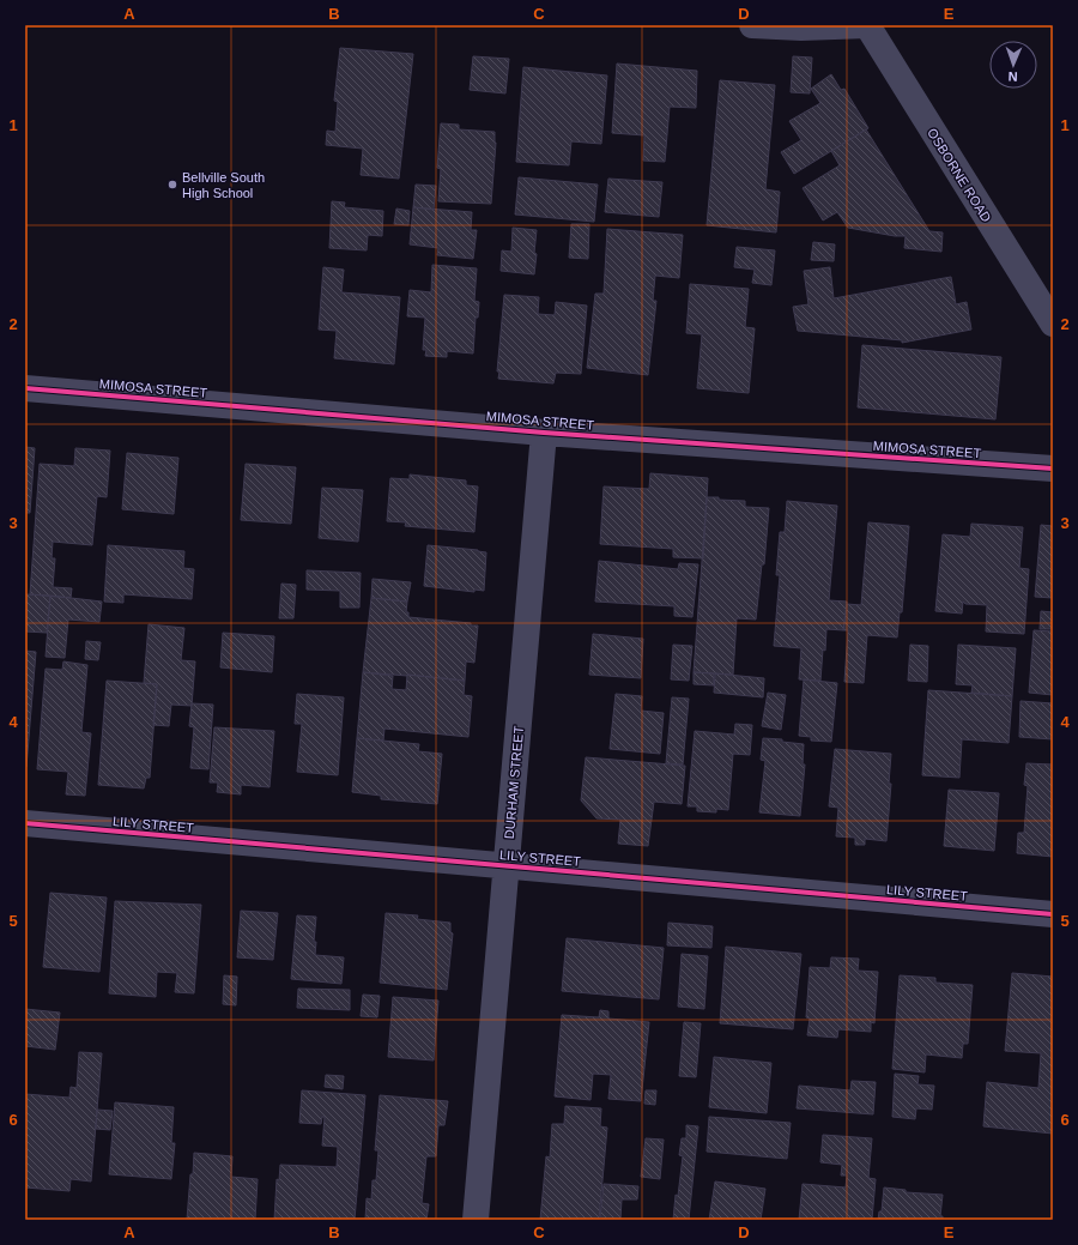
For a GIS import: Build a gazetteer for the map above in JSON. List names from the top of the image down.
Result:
{
  "streets": {
    "street": [
      "OSBORNE ROAD",
      "MIMOSA STREET",
      "DURHAM STREET",
      "LILY STREET"
    ]
  },
  "crossings": [
    ["MIMOSA STREET", "DURHAM STREET"],
    ["DURHAM STREET", "LILY STREET"]
  ],
  "places": ["Bellville South High School"],
  "north": "bottom",
  "grid": {
    "columns": [
      "A",
      "B",
      "C",
      "D",
      "E"
    ],
    "rows": [
      "1",
      "2",
      "3",
      "4",
      "5",
      "6"
    ]
  }
}
